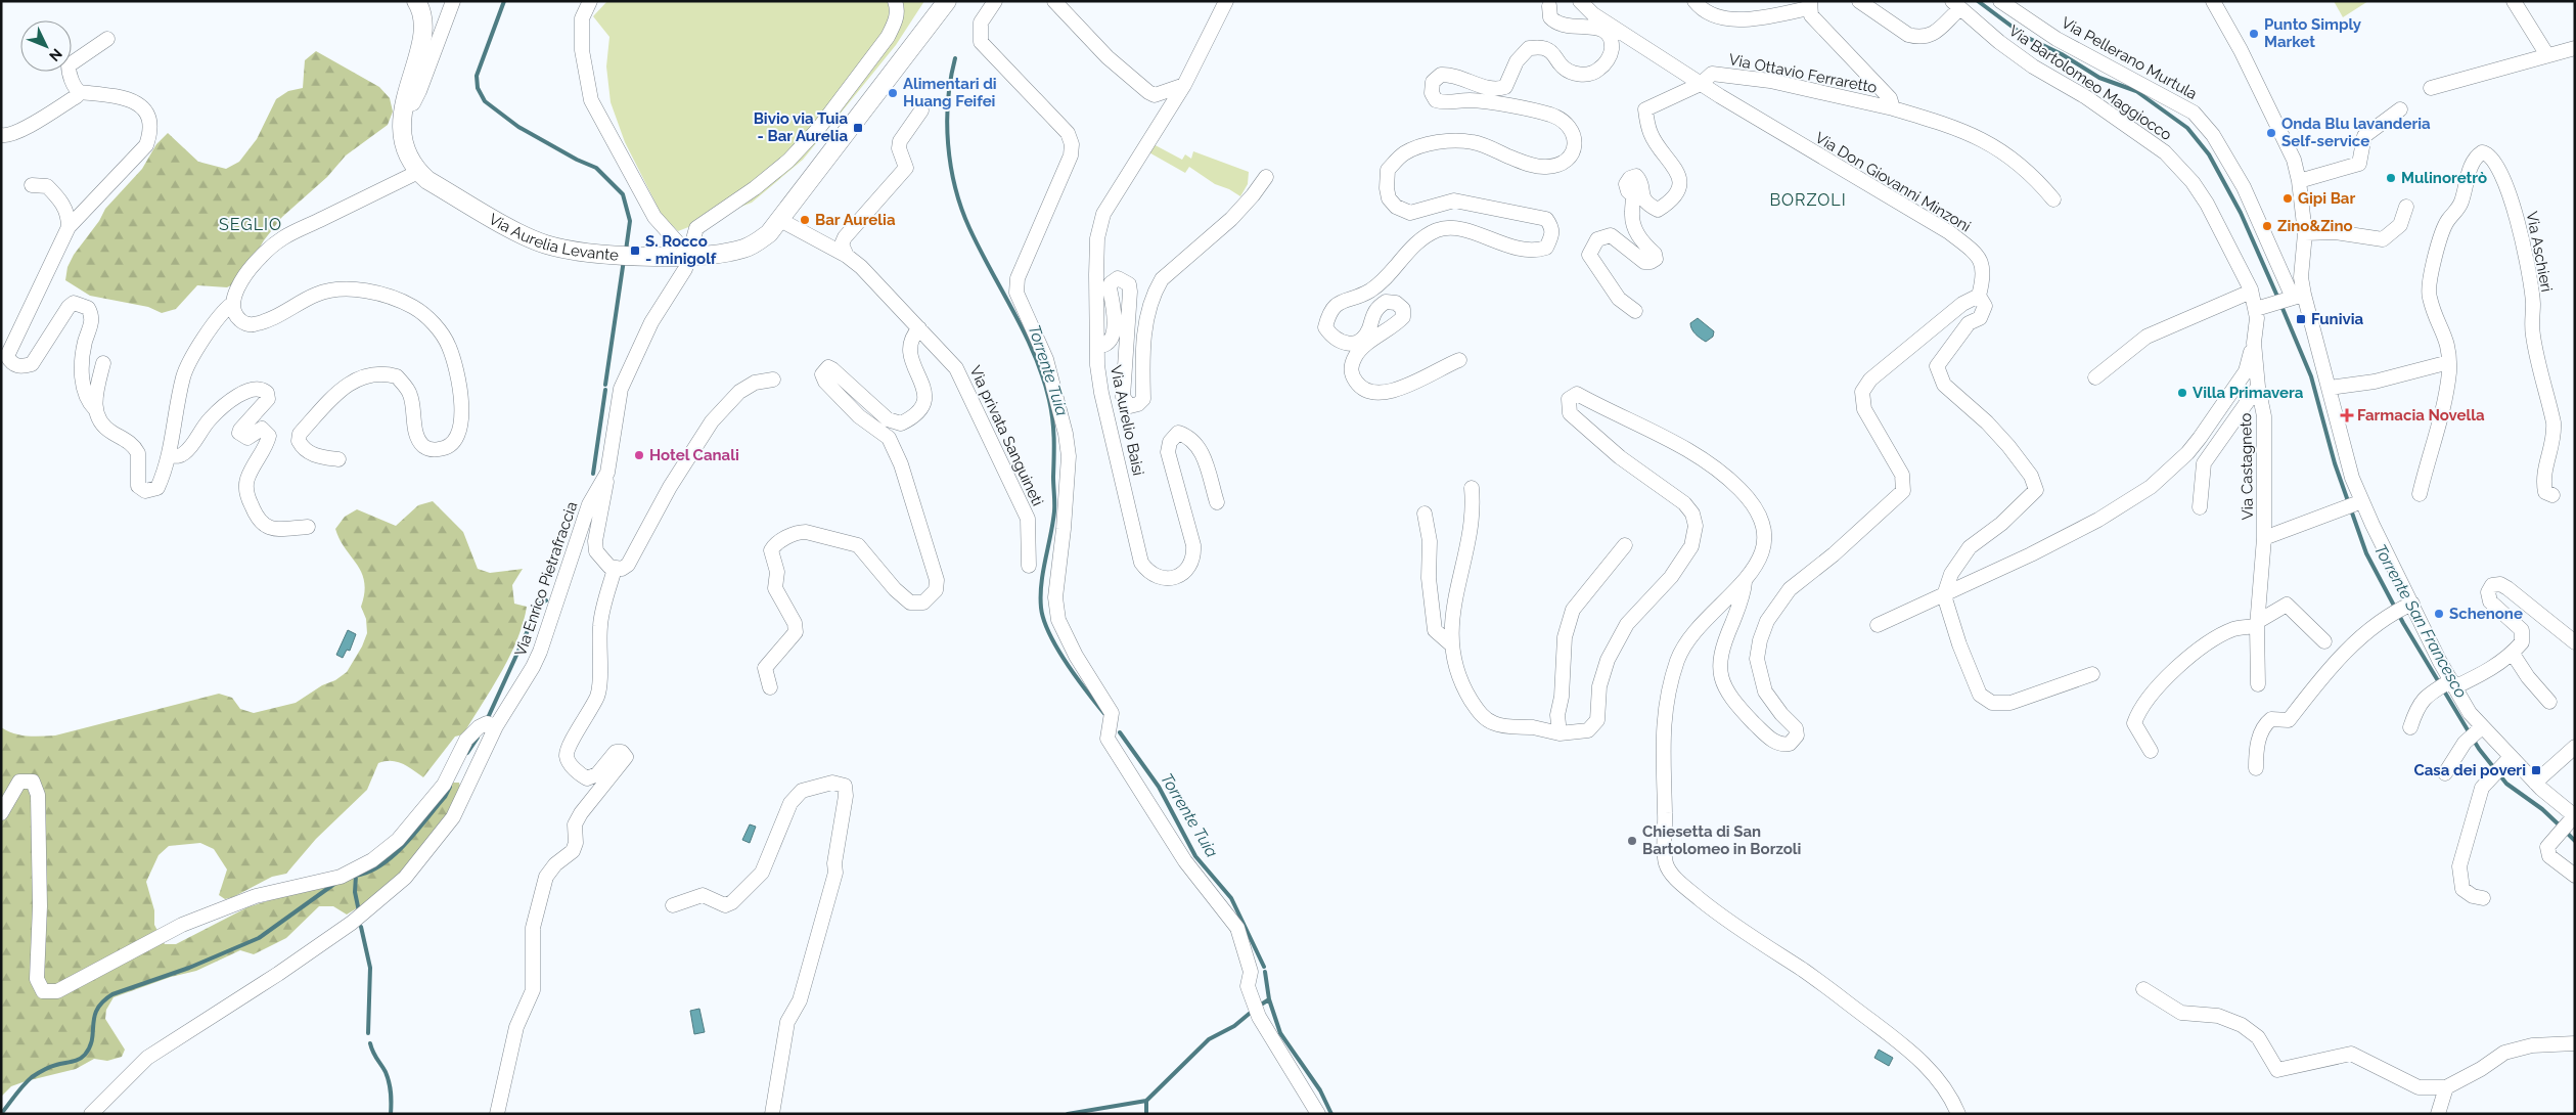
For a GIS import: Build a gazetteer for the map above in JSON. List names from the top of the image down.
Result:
{
  "streets": {
    "main road": ["Via Aurelia Levante"],
    "street": [
      "Via Pellerano Murtula",
      "Via Ottavio Ferraretto",
      "Via Bartolomeo Maggiocco",
      "Via Don Giovanni Minzoni",
      "Via Aschieri",
      "Via Aurelio Baisi",
      "Via privata Sanguineti",
      "Via Castagneto",
      "Via Enrico Pietrafraccia"
    ]
  },
  "crossings": [
    ["Via Ottavio Ferraretto", "Via Don Giovanni Minzoni"],
    ["Via Bartolomeo Maggiocco", "Via Castagneto"],
    ["Via Aurelia Levante", "Via privata Sanguineti"],
    ["Via Aurelia Levante", "Via Enrico Pietrafraccia"]
  ],
  "districts": ["BORZOLI", "SEGLIO"],
  "water": ["Torrente Tuia", "Torrente San Francesco"],
  "places": {
    "other": [
      "Punto Simply Market",
      "Alimentari di Huang Feifei",
      "Onda Blu lavanderia Self-service",
      "Mulinoretrò",
      "Gipi Bar",
      "Bar Aurelia",
      "Zino&Zino",
      "Villa Primavera",
      "Hotel Canali",
      "Schenone",
      "Chiesetta di San Bartolomeo in Borzoli"
    ],
    "transit": [
      "Bivio via Tuia - Bar Aurelia",
      "S. Rocco - minigolf",
      "Funivia",
      "Casa dei poveri"
    ],
    "health": ["Farmacia Novella"]
  },
  "north": "bottom right"
}
